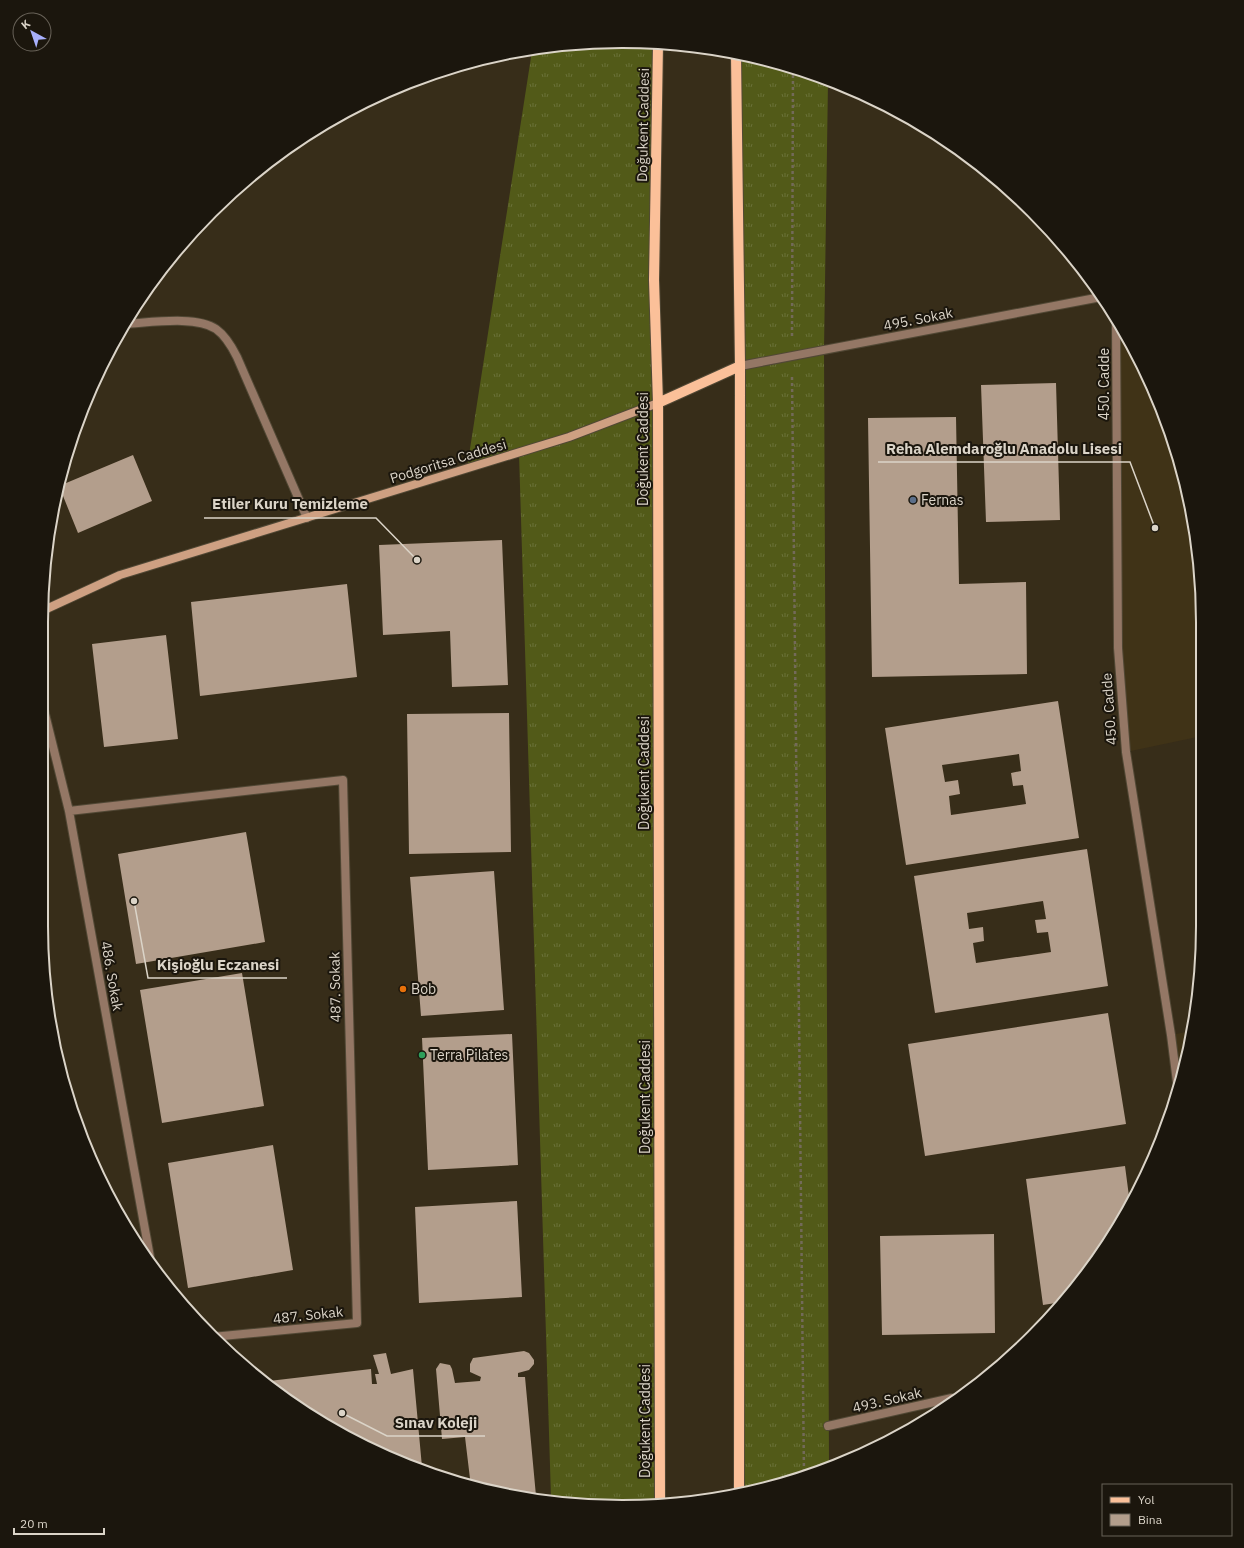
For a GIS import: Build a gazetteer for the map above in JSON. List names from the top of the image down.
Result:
{
  "streets": {
    "main road": ["Doğukent Caddesi", "Podgoritsa Caddesi"],
    "street": [
      "495. Sokak",
      "450. Cadde",
      "486. Sokak",
      "487. Sokak",
      "493. Sokak"
    ]
  },
  "crossings": [
    ["Doğukent Caddesi", "Podgoritsa Caddesi"],
    ["486. Sokak", "487. Sokak"]
  ],
  "places": [
    "Fernas",
    "Reha Alemdaroğlu Anadolu Lisesi",
    "Etiler Kuru Temizleme",
    "Kişioğlu Eczanesi",
    "Bob",
    "Terra Pilates",
    "Sınav Koleji"
  ],
  "legend": ["Yol", "Bina"],
  "scale_bar": "20 m",
  "north": "top left"
}
